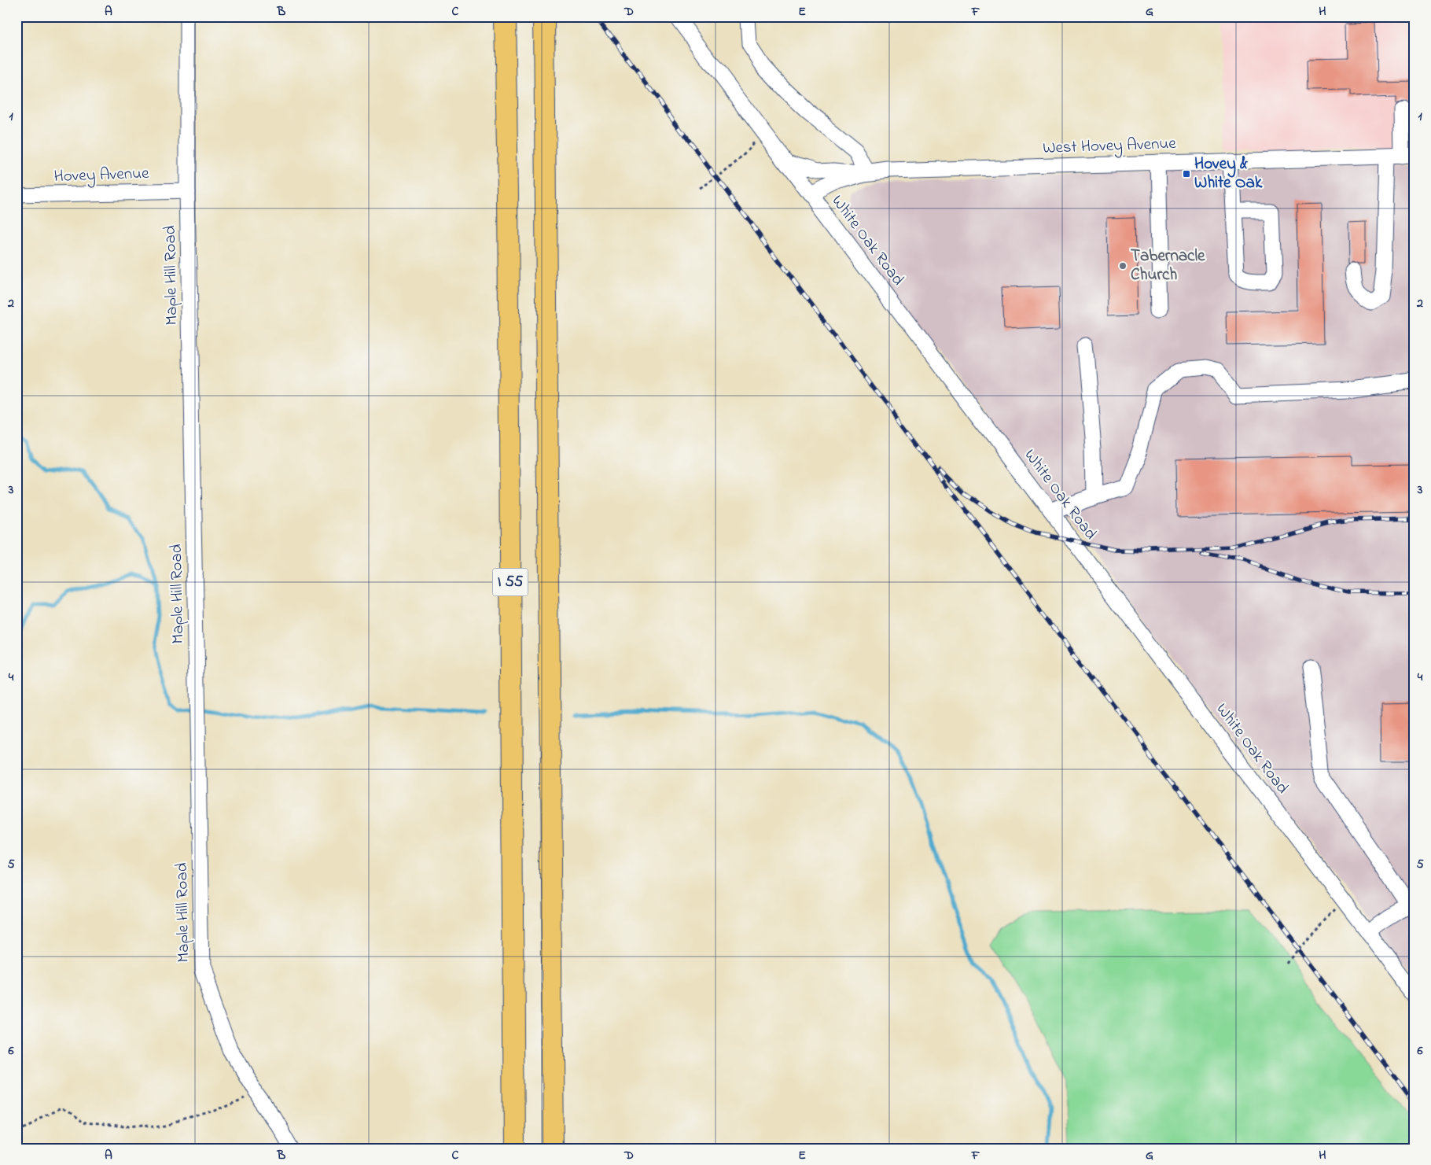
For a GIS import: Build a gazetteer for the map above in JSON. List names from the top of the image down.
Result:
{
  "streets": {
    "highway": ["I 55"],
    "street": [
      "West Hovey Avenue",
      "Hovey Avenue",
      "White Oak Road",
      "Maple Hill Road"
    ]
  },
  "crossings": [
    ["West Hovey Avenue", "White Oak Road"],
    ["Hovey Avenue", "Maple Hill Road"]
  ],
  "places": {
    "transit": ["Hovey & White Oak"],
    "other": ["Tabernacle Church"]
  },
  "grid": {
    "columns": [
      "A",
      "B",
      "C",
      "D",
      "E",
      "F",
      "G",
      "H"
    ],
    "rows": [
      "1",
      "2",
      "3",
      "4",
      "5",
      "6"
    ]
  }
}
